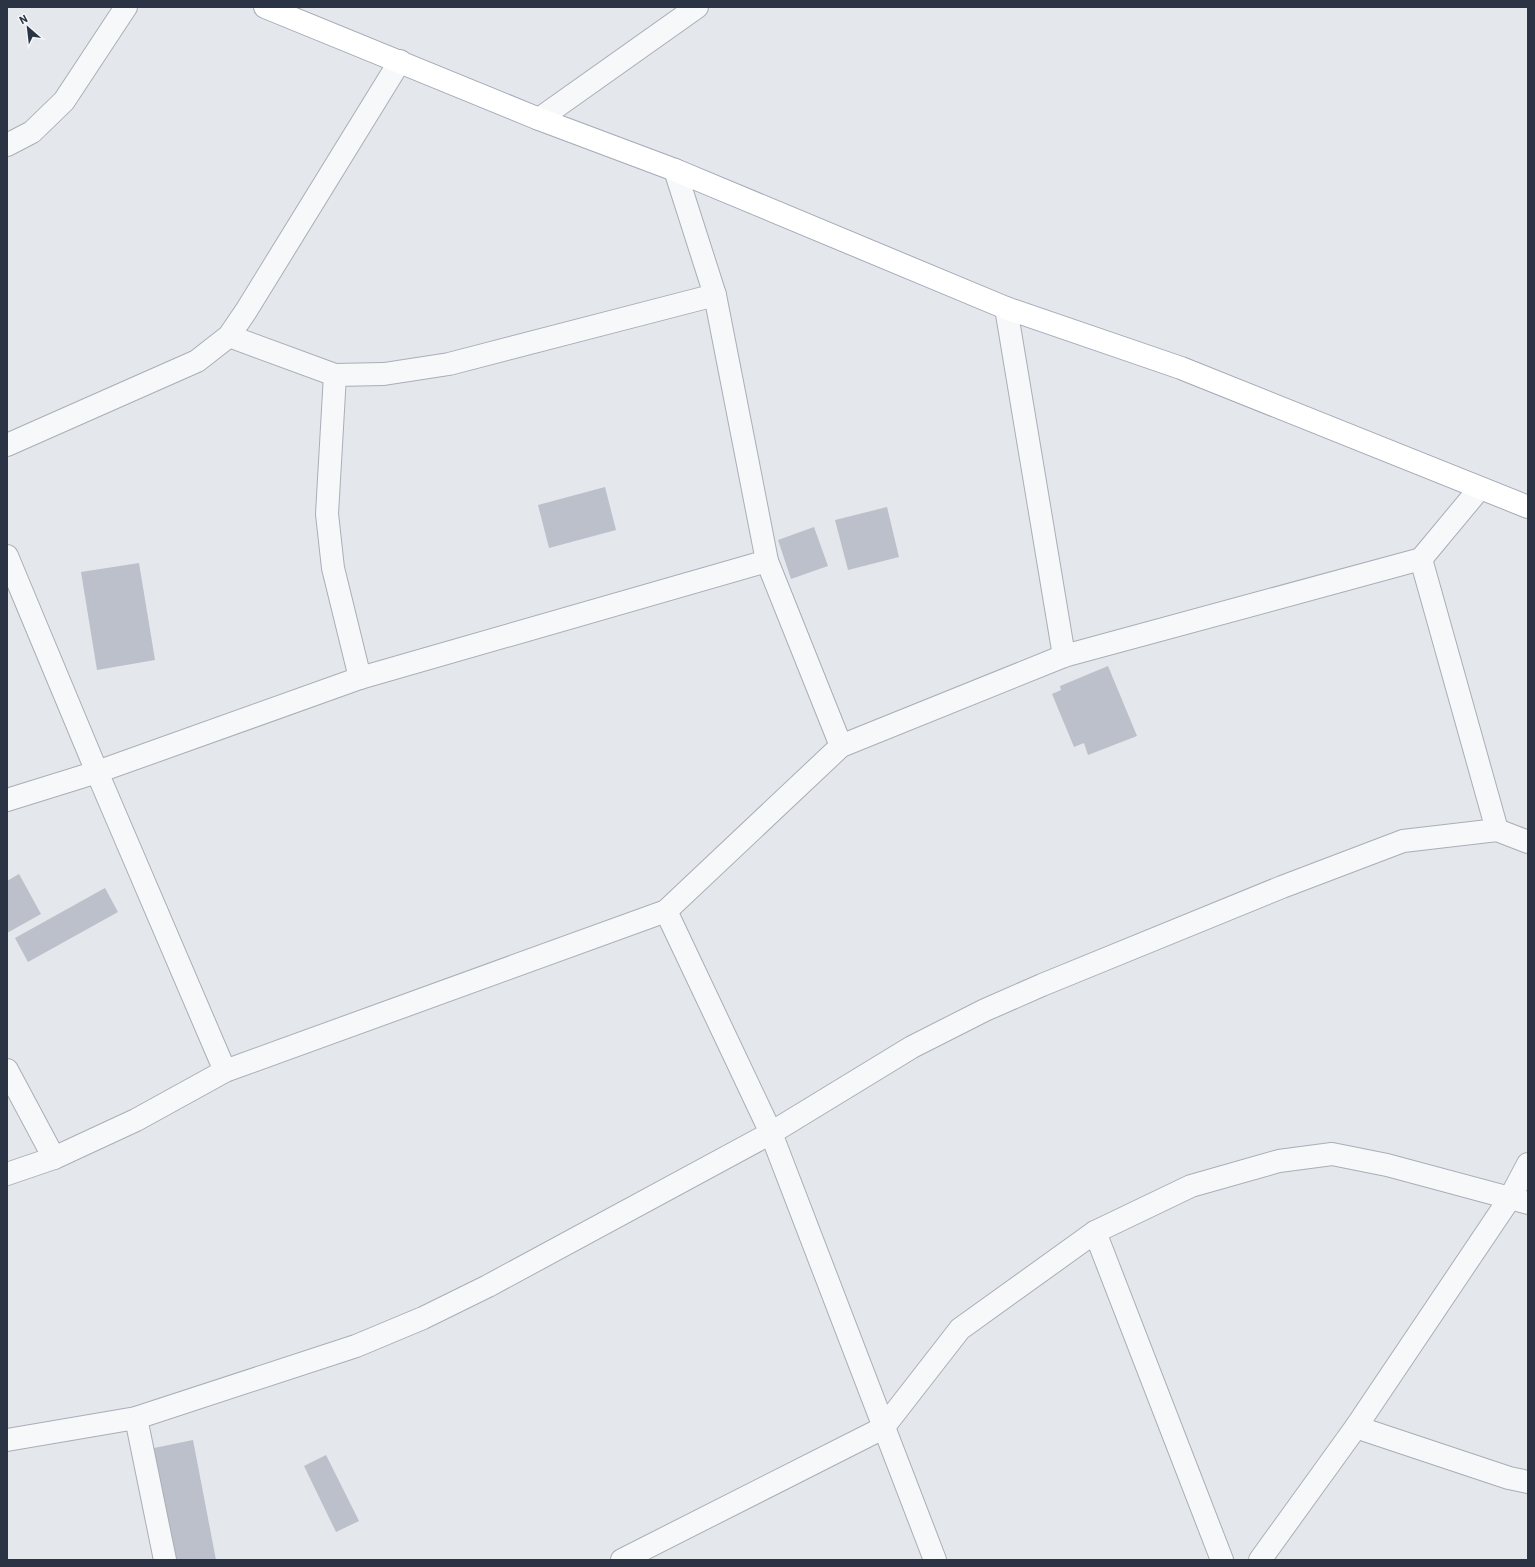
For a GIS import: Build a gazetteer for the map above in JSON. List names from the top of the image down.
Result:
{
  "north": "top left"
}
